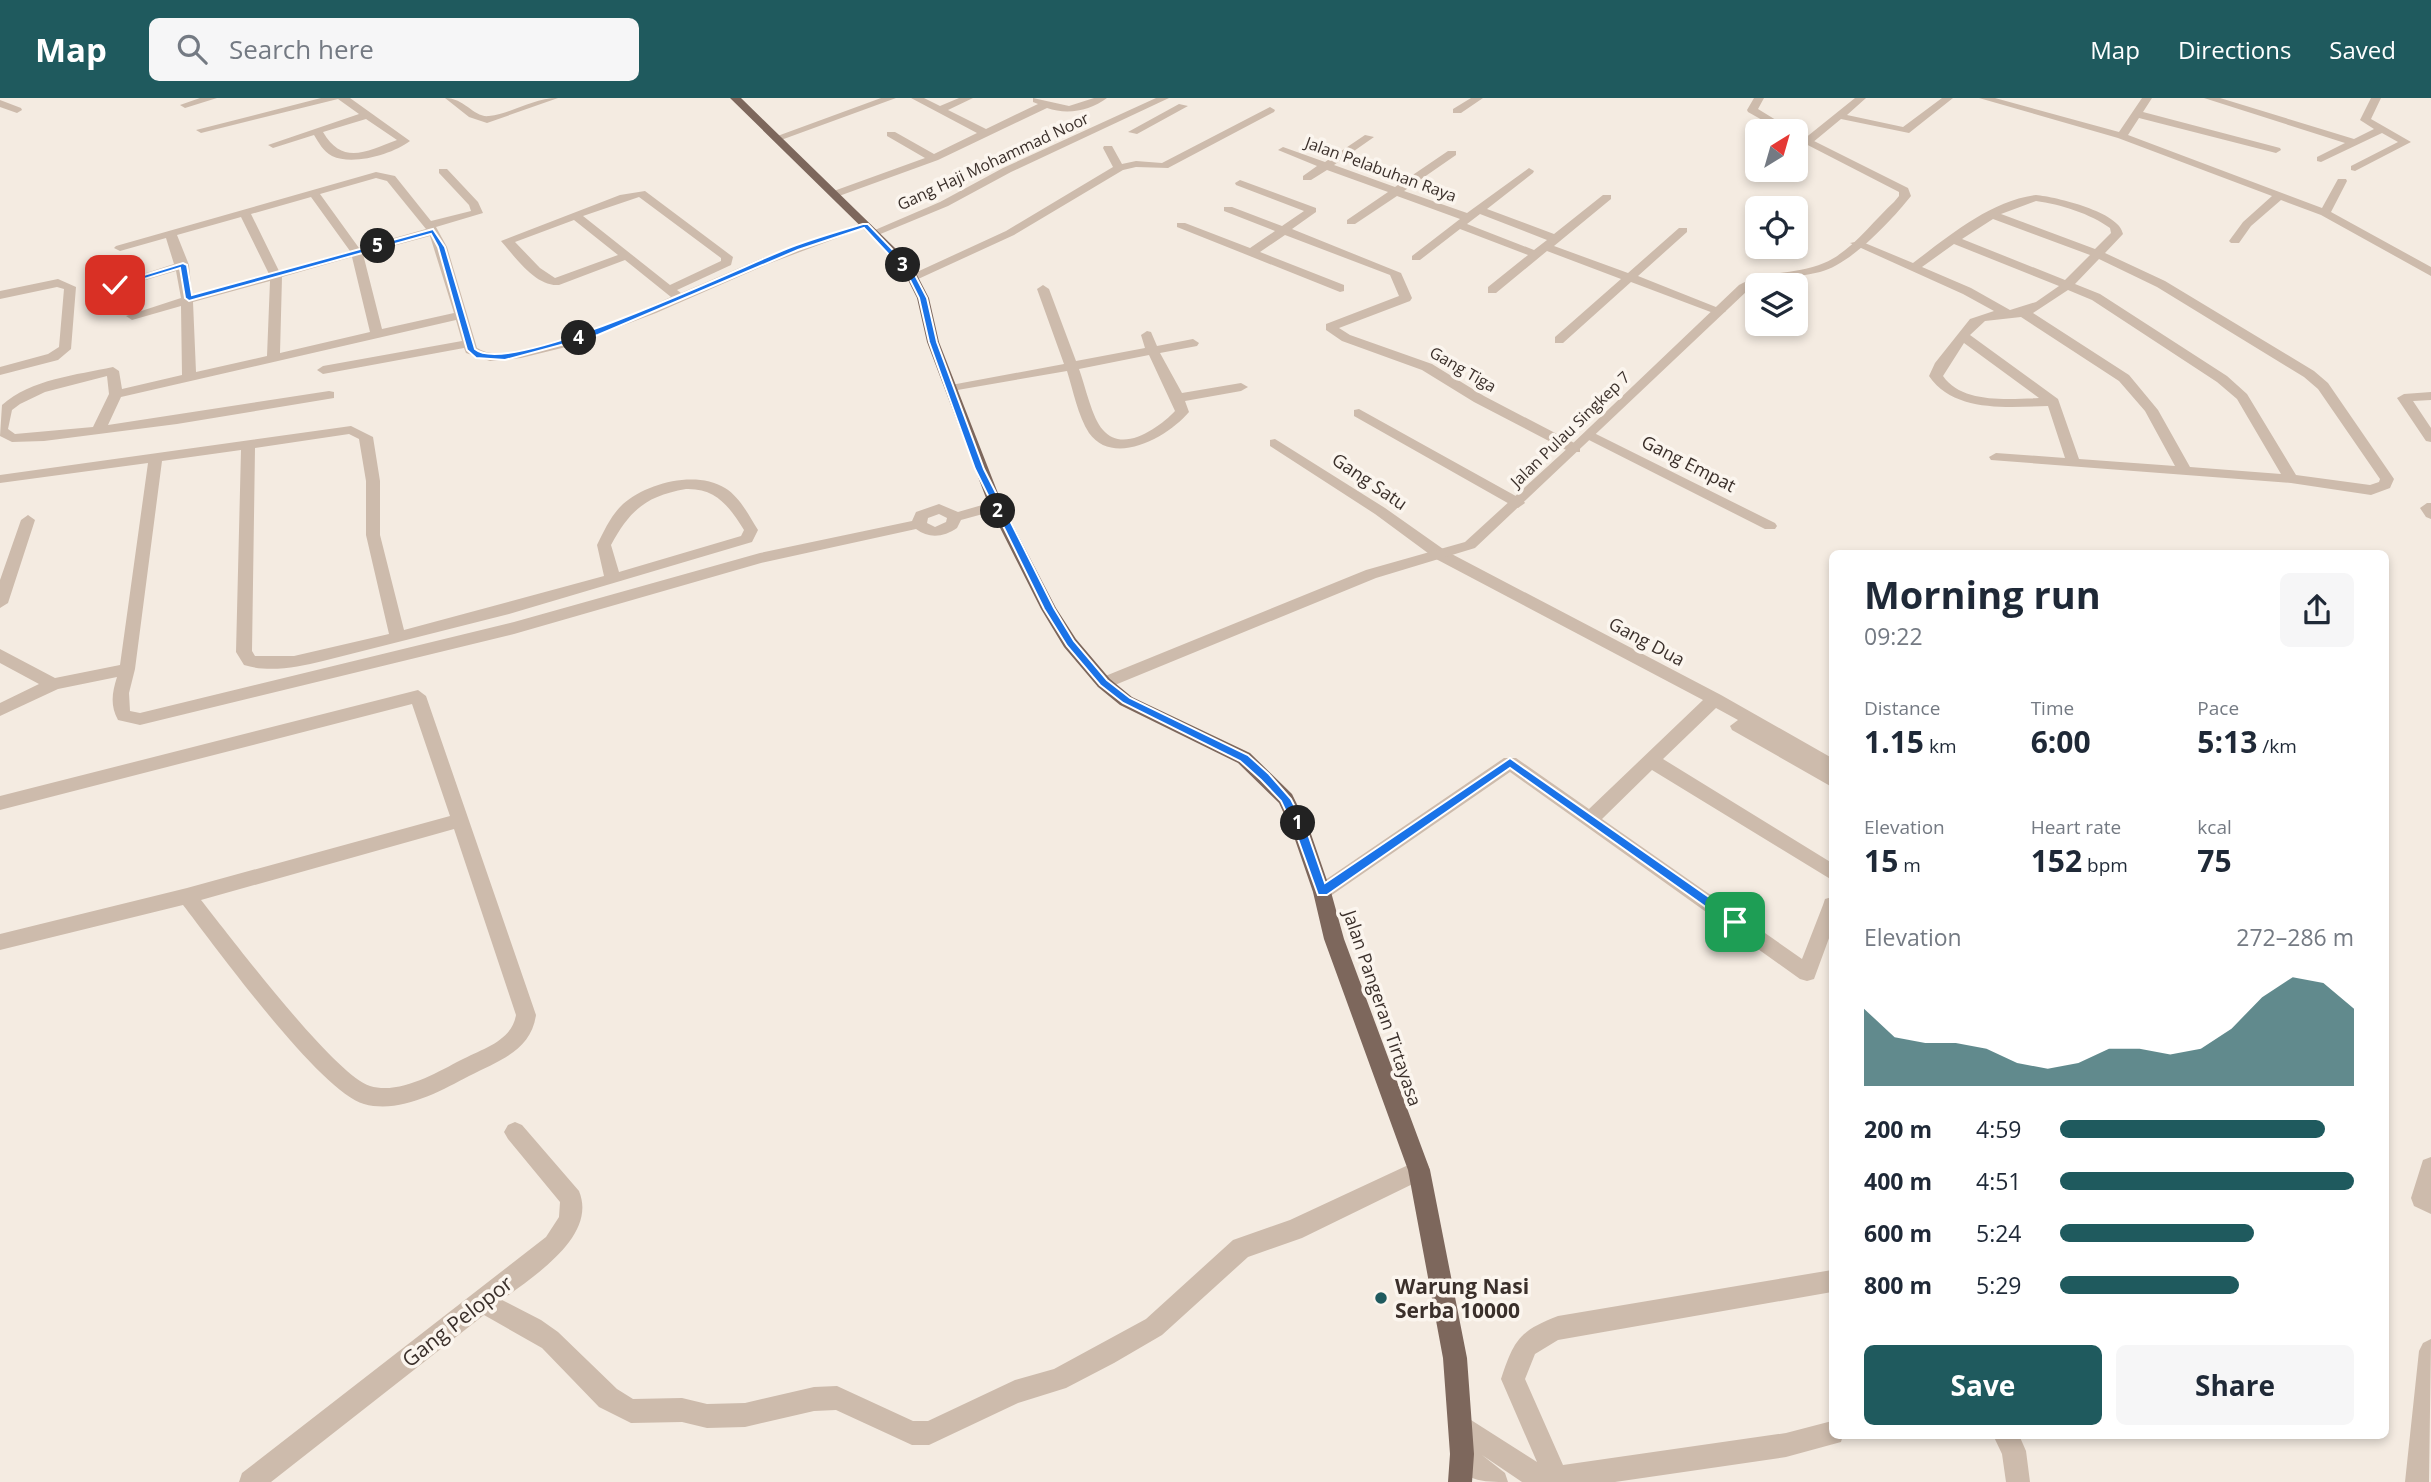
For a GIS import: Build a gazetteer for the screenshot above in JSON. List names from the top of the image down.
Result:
{
  "streets": {
    "main road": ["Jalan Pangeran Tirtayasa"],
    "street": [
      "Gang Haji Mohammad Noor",
      "Jalan Pelabuhan Raya",
      "Gang Tiga",
      "Jalan Pulau Singkep 7",
      "Gang Empat",
      "Gang Satu",
      "Gang Dua",
      "Gang Pelopor"
    ]
  },
  "crossings": [
    ["Gang Haji Mohammad Noor", "Jalan Pangeran Tirtayasa"],
    ["Jalan Pelabuhan Raya", "Jalan Pulau Singkep 7"],
    ["Gang Tiga", "Jalan Pulau Singkep 7"],
    ["Jalan Pulau Singkep 7", "Gang Empat"],
    ["Jalan Pulau Singkep 7", "Gang Satu"],
    ["Jalan Pulau Singkep 7", "Gang Dua"],
    ["Jalan Pulau Singkep 7", "Jalan Pangeran Tirtayasa"],
    ["Gang Satu", "Gang Dua"]
  ],
  "places": ["Warung Nasi Serba 10000"],
  "north": "top right",
  "page": {
    "header": "Map",
    "search": "Search here",
    "nav": ["Map", "Directions", "Saved"],
    "pins": [
      "5",
      "3",
      "4",
      "2",
      "1"
    ],
    "heading": ["Morning run", "09:22"],
    "stats": [
      ["Distance", "1.15 km"],
      ["Time", "6:00"],
      ["Pace", "5:13 /km"],
      ["Elevation", "15 m"],
      ["Heart rate", "152 bpm"],
      ["kcal", "75"]
    ],
    "chart": ["Elevation", "272–286 m"],
    "list": [
      {
        "name": "200 m",
        "note": "4:59"
      },
      {
        "name": "400 m",
        "note": "4:51"
      },
      {
        "name": "600 m",
        "note": "5:24"
      },
      {
        "name": "800 m",
        "note": "5:29"
      }
    ],
    "buttons": ["Save", "Share"]
  }
}
